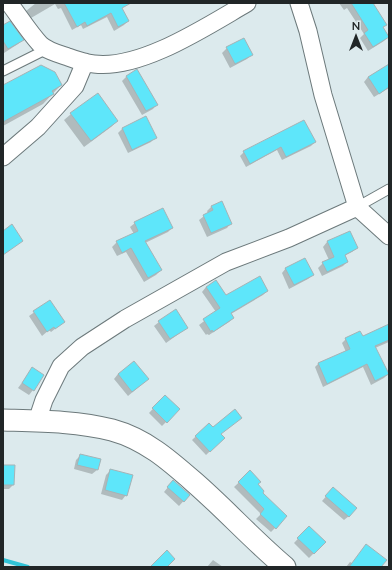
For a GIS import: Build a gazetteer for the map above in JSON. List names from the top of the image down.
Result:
{
  "north": "top"
}
